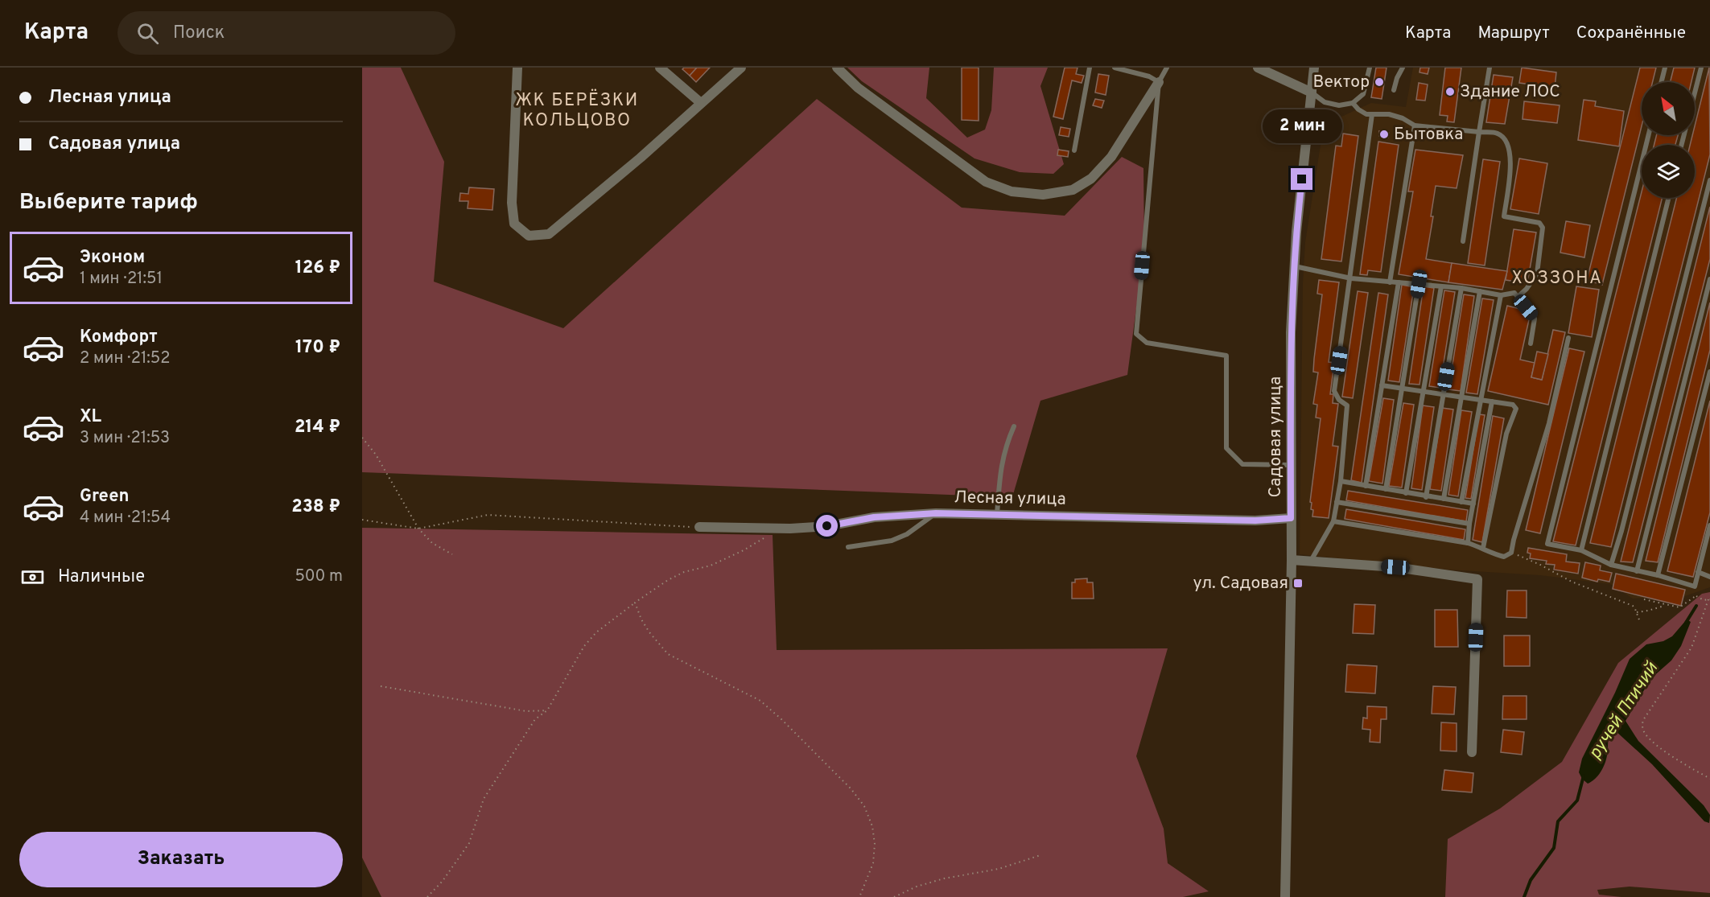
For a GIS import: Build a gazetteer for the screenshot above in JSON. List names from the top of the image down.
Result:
{
  "streets": {
    "street": ["Садовая улица", "Лесная улица"]
  },
  "crossings": [
    ["Садовая улица", "Лесная улица"]
  ],
  "districts": ["ЖК БЕРЁЗКИ КОЛЬЦОВО", "ХОЗЗОНА"],
  "water": ["ручей Птичий"],
  "places": {
    "other": ["Вектор", "Здание ЛОС", "Бытовка"],
    "transit": ["ул. Садовая"]
  },
  "north": "top left",
  "page": {
    "header": "Карта",
    "search": "Поиск",
    "nav": ["Карта", "Маршрут", "Сохранённые"],
    "banner": ["Лесная улица", "Садовая улица"],
    "bubble": "2 мин",
    "heading": "Выберите тариф",
    "list": [
      {
        "name": "Эконом",
        "note": "1 мин · 21:51",
        "value": "126 ₽"
      },
      {
        "name": "Комфорт",
        "note": "2 мин · 21:52",
        "value": "170 ₽"
      },
      {
        "name": "XL",
        "note": "3 мин · 21:53",
        "value": "214 ₽"
      },
      {
        "name": "Green",
        "note": "4 мин · 21:54",
        "value": "238 ₽"
      }
    ],
    "pay": ["Наличные", "500 m"],
    "buttons": "Заказать"
  }
}
